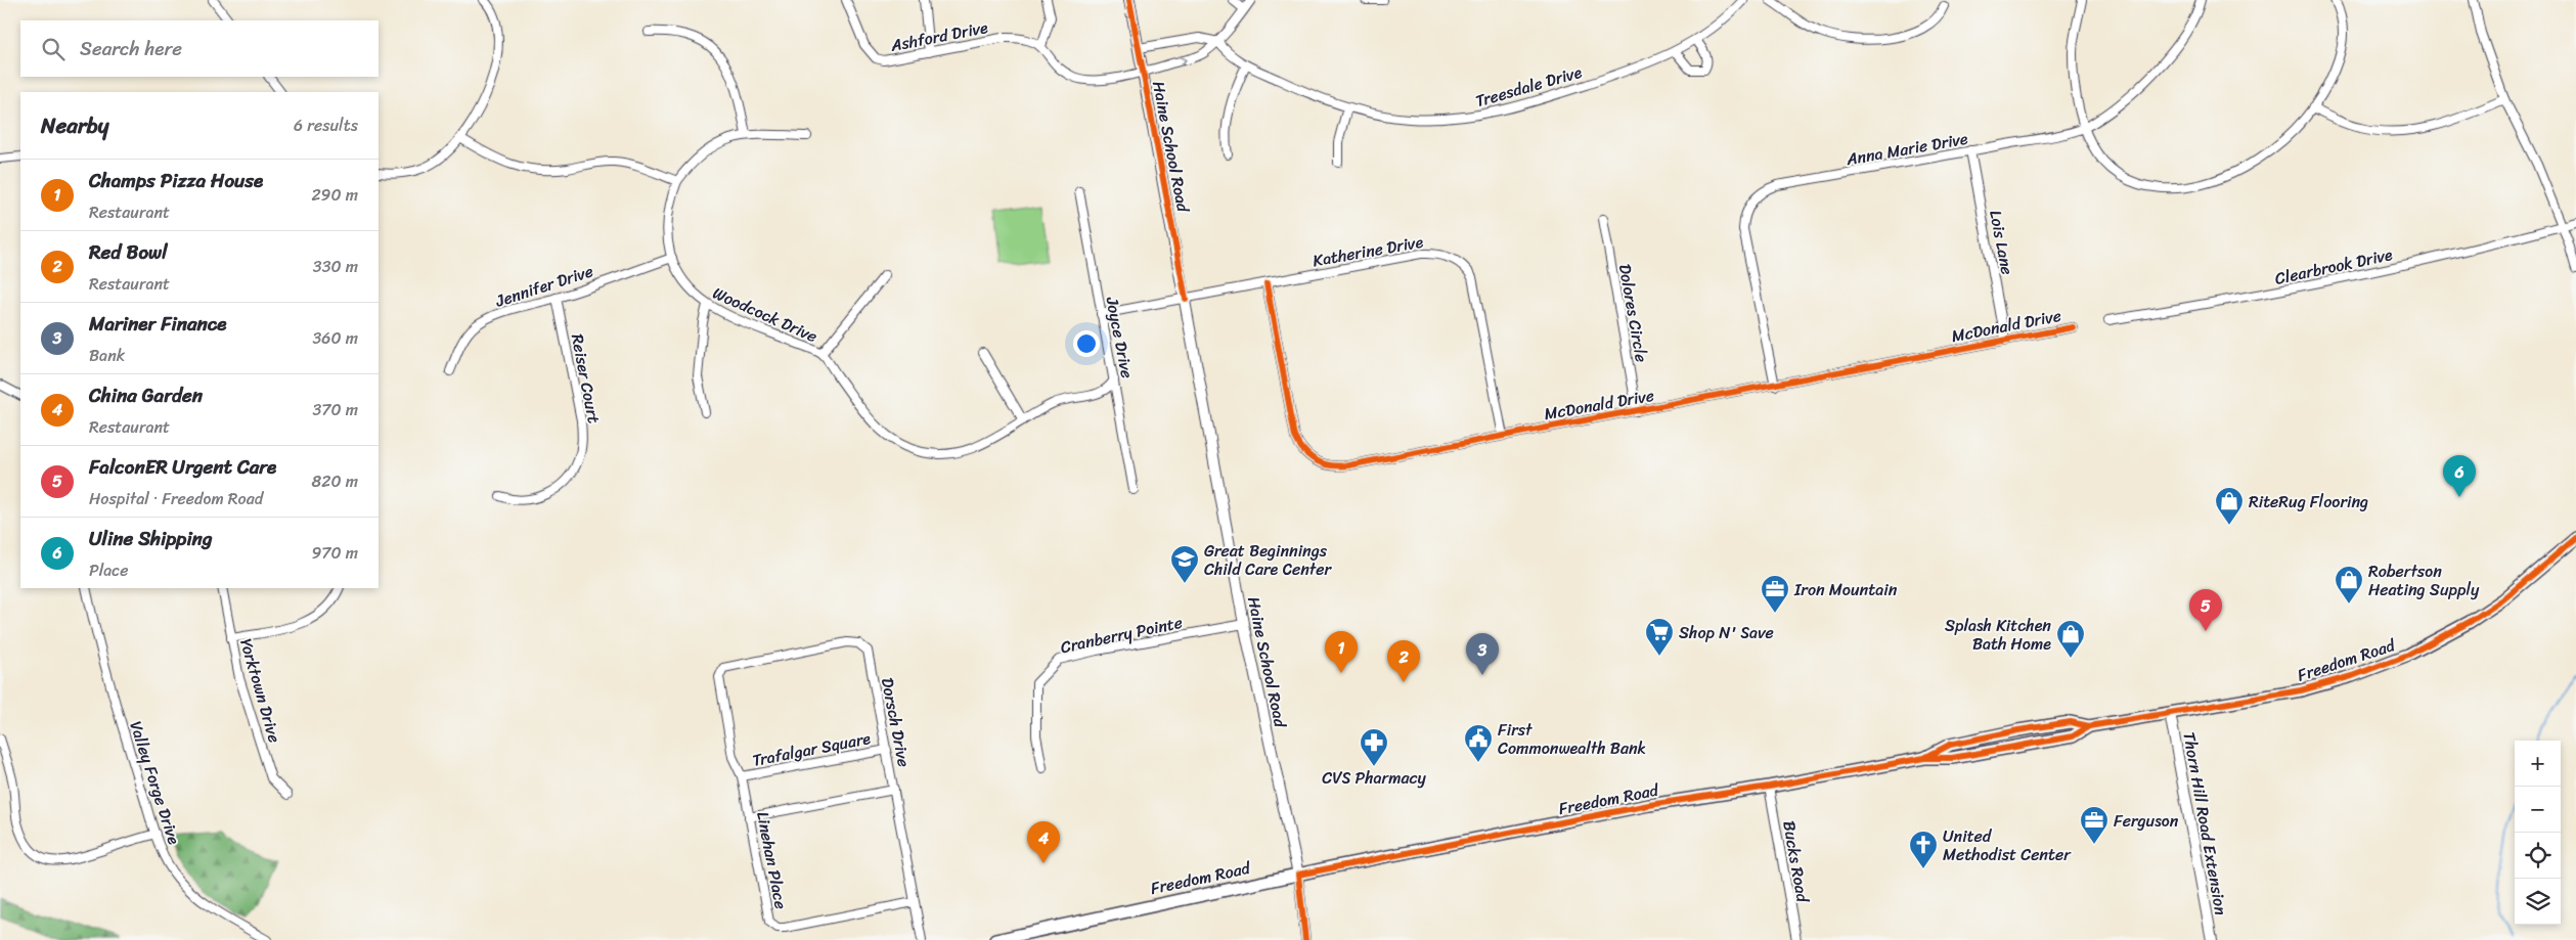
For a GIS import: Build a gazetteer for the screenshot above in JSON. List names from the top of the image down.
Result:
{
  "streets": {
    "main road": ["Freedom Road"],
    "street": [
      "Ashford Drive",
      "Treesdale Drive",
      "Haine School Road",
      "Anna Marie Drive",
      "Lois Lane",
      "Katherine Drive",
      "Clearbrook Drive",
      "Jennifer Drive",
      "Dolores Circle",
      "Woodcock Drive",
      "McDonald Drive",
      "Joyce Drive",
      "Reiser Court",
      "Cranberry Pointe",
      "Yorktown Drive",
      "Dorsch Drive",
      "Trafalgar Square",
      "Valley Forge Drive",
      "Thorn Hill Road Extension",
      "Linehan Place",
      "Bucks Road"
    ]
  },
  "crossings": [
    ["Haine School Road", "Katherine Drive"],
    ["Haine School Road", "Cranberry Pointe"],
    ["Haine School Road", "Freedom Road"],
    ["Anna Marie Drive", "Lois Lane"],
    ["Anna Marie Drive", "McDonald Drive"],
    ["Lois Lane", "McDonald Drive"],
    ["Katherine Drive", "McDonald Drive"],
    ["Katherine Drive", "Joyce Drive"],
    ["Jennifer Drive", "Woodcock Drive"],
    ["Jennifer Drive", "Reiser Court"],
    ["Dolores Circle", "McDonald Drive"],
    ["Woodcock Drive", "Joyce Drive"],
    ["Freedom Road", "Thorn Hill Road Extension"],
    ["Freedom Road", "Bucks Road"],
    ["Dorsch Drive", "Trafalgar Square"],
    ["Dorsch Drive", "Linehan Place"],
    ["Trafalgar Square", "Linehan Place"]
  ],
  "places": {
    "shop": ["RiteRug Flooring", "Robertson Heating Supply", "Splash Kitchen Bath Home"],
    "school or university": ["Great Beginnings Child Care Center"],
    "office": ["Iron Mountain", "Ferguson"],
    "supermarket": ["Shop N' Save"],
    "public building": ["First Commonwealth Bank"],
    "pharmacy": ["CVS Pharmacy"],
    "church": ["United Methodist Center"]
  },
  "page": {
    "search": "Search here",
    "heading": ["Nearby", "6 results"],
    "list": [
      {
        "mark": "1",
        "name": "Champs Pizza House",
        "note": "Restaurant",
        "value": "290 m"
      },
      {
        "mark": "2",
        "name": "Red Bowl",
        "note": "Restaurant",
        "value": "330 m"
      },
      {
        "mark": "3",
        "name": "Mariner Finance",
        "note": "Bank",
        "value": "360 m"
      },
      {
        "mark": "4",
        "name": "China Garden",
        "note": "Restaurant",
        "value": "370 m"
      },
      {
        "mark": "5",
        "name": "FalconER Urgent Care",
        "note": "Hospital · Freedom Road",
        "value": "820 m"
      },
      {
        "mark": "6",
        "name": "Uline Shipping",
        "note": "Place",
        "value": "970 m"
      }
    ],
    "pins": [
      "6",
      "5",
      "1",
      "3",
      "2",
      "4"
    ],
    "map_buttons": ["+", "−"]
  }
}
